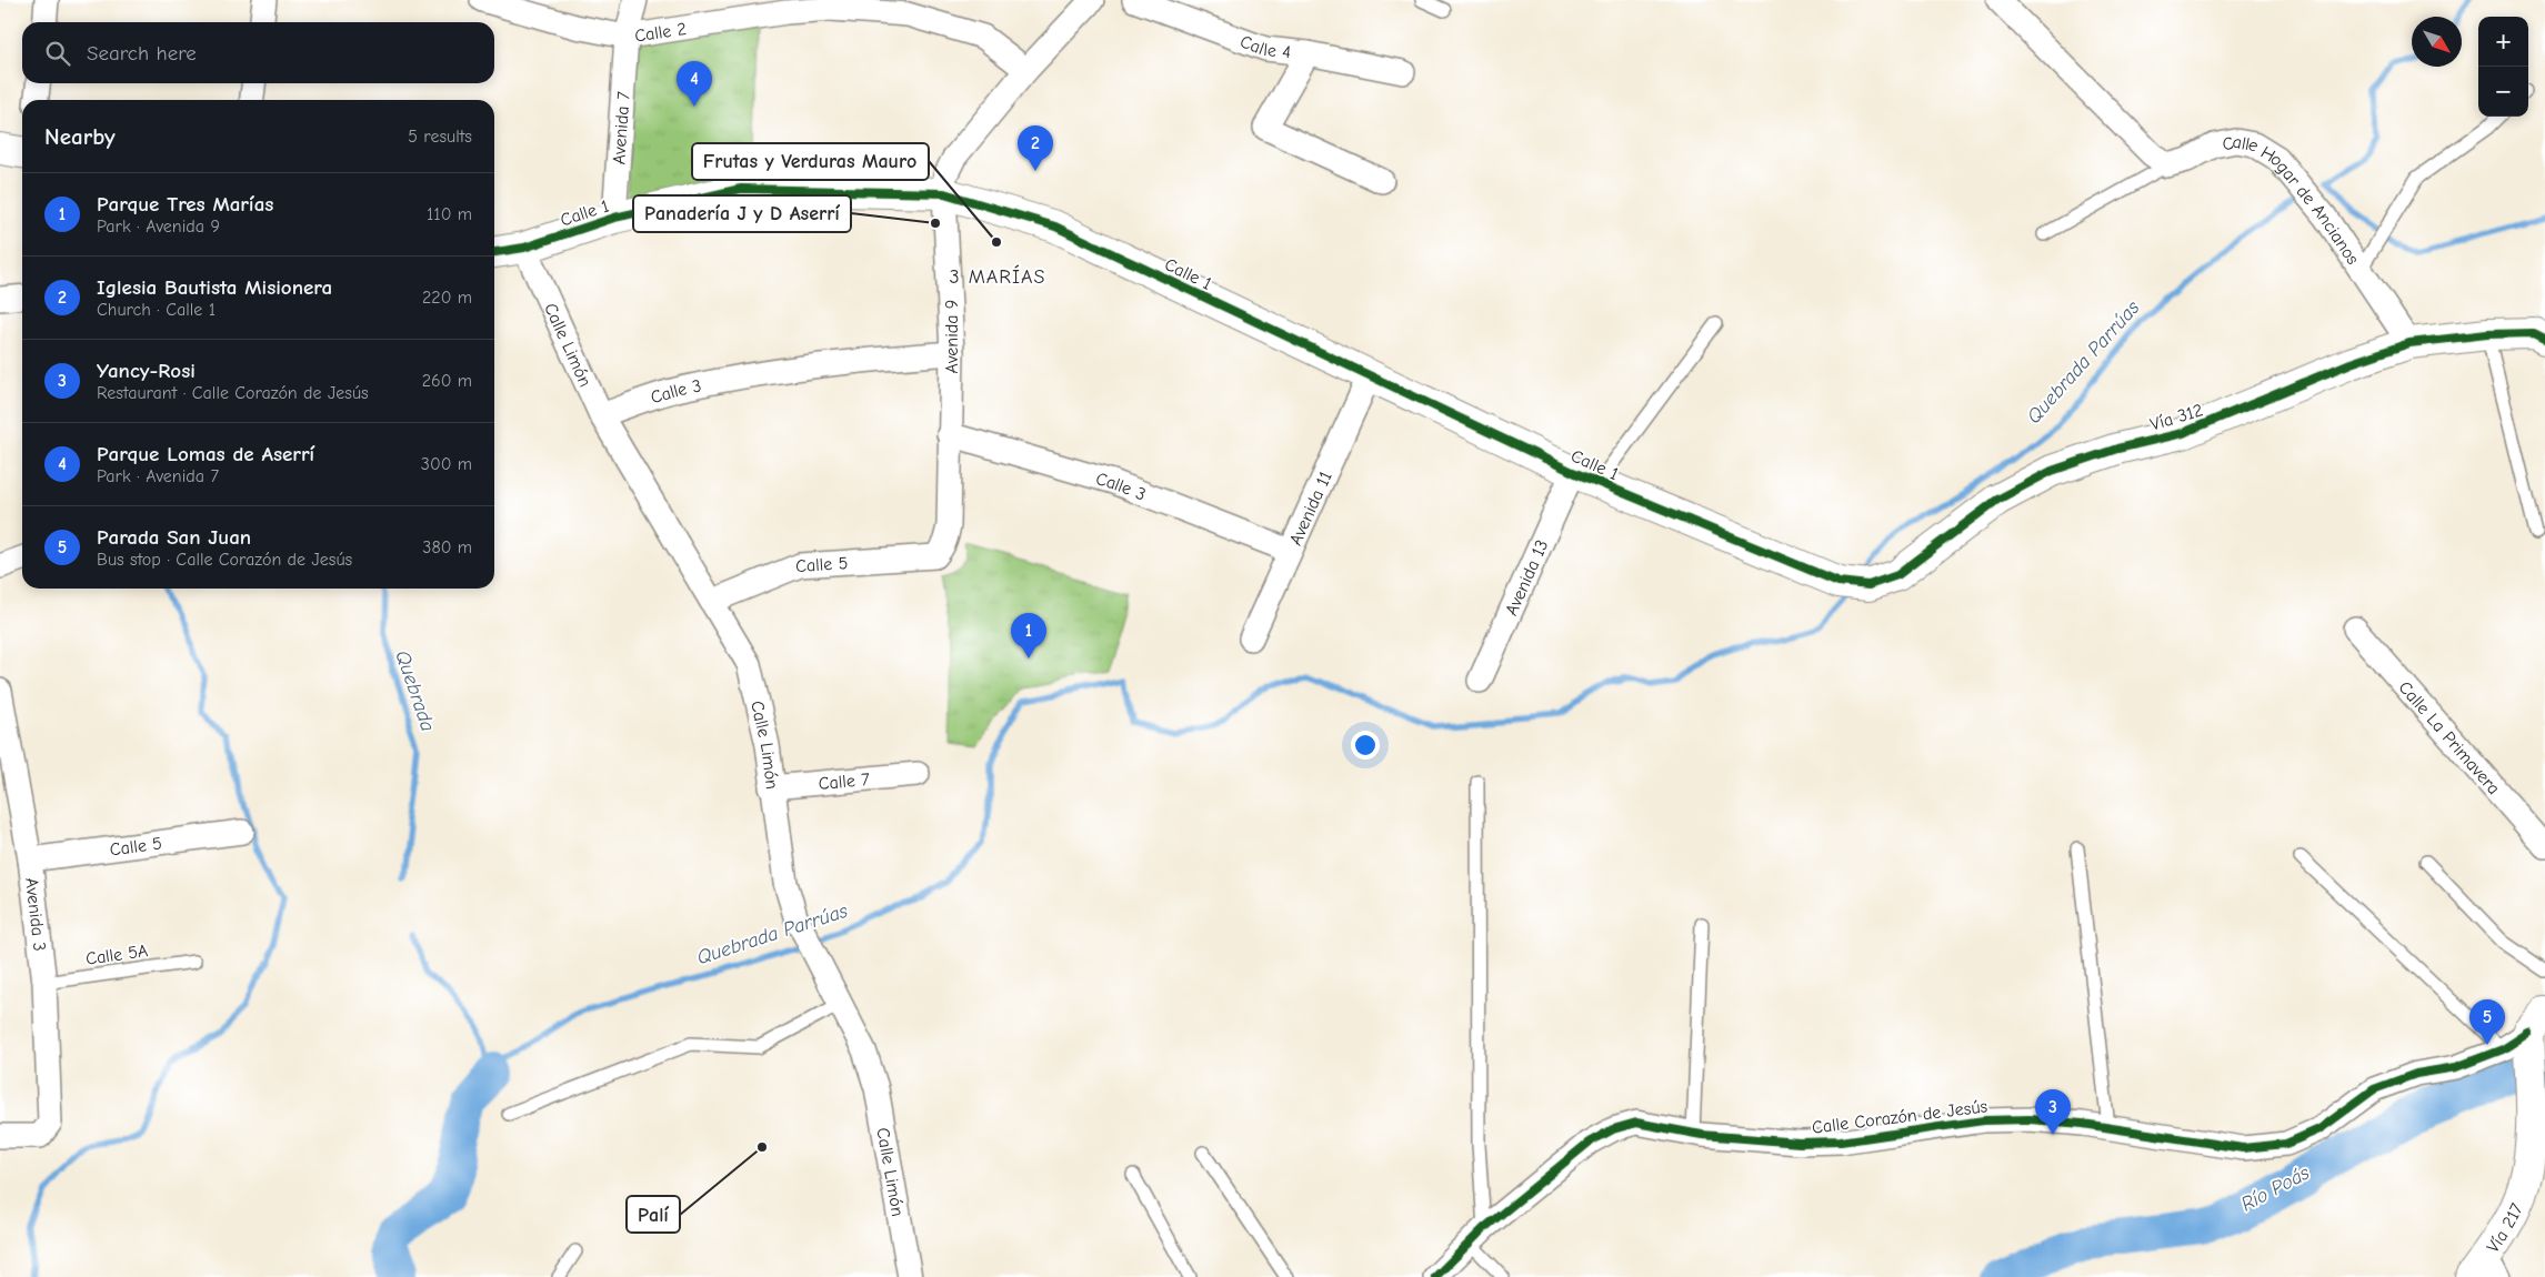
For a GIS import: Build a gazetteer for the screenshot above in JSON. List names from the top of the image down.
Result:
{
  "streets": {
    "street": [
      "Calle 2",
      "Calle 4",
      "Avenida 7",
      "Calle Hogar de Ancianos",
      "Calle 1",
      "Avenida 9",
      "Calle Limón",
      "Calle 3",
      "Vía 312",
      "Avenida 11",
      "Calle 5",
      "Avenida 13",
      "Calle La Primavera",
      "Calle 7",
      "Avenida 3",
      "Calle Corazón de Jesús",
      "Vía 217"
    ],
    "lane": ["Calle 5A"]
  },
  "crossings": [
    ["Calle 2", "Avenida 7"],
    ["Calle 2", "Avenida 9"],
    ["Avenida 7", "Calle 1"],
    ["Calle Hogar de Ancianos", "Vía 312"],
    ["Calle 1", "Avenida 9"],
    ["Calle 1", "Calle Limón"],
    ["Calle 1", "Vía 312"],
    ["Calle 1", "Avenida 11"],
    ["Calle 1", "Avenida 13"],
    ["Avenida 9", "Calle 3"],
    ["Avenida 9", "Calle 5"],
    ["Calle Limón", "Calle 3"],
    ["Calle Limón", "Calle 5"],
    ["Calle Limón", "Calle 7"],
    ["Calle 3", "Avenida 11"],
    ["Calle 5", "Avenida 3"],
    ["Avenida 3", "Calle 5A"],
    ["Calle Corazón de Jesús", "Vía 217"]
  ],
  "districts": ["3 MARÍAS"],
  "water": ["Quebrada Parrúas", "Quebrada", "Río Poás"],
  "places": ["Panadería J y D Aserrí", "Frutas y Verduras Mauro", "Palí"],
  "north": "bottom right",
  "page": {
    "map_buttons": ["+", "−"],
    "search": "Search here",
    "pins": [
      "4",
      "2",
      "1",
      "5",
      "3"
    ],
    "heading": ["Nearby", "5 results"],
    "list": [
      {
        "mark": "1",
        "name": "Parque Tres Marías",
        "note": "Park · Avenida 9",
        "value": "110 m"
      },
      {
        "mark": "2",
        "name": "Iglesia Bautista Misionera",
        "note": "Church · Calle 1",
        "value": "220 m"
      },
      {
        "mark": "3",
        "name": "Yancy-Rosi",
        "note": "Restaurant · Calle Corazón de Jesús",
        "value": "260 m"
      },
      {
        "mark": "4",
        "name": "Parque Lomas de Aserrí",
        "note": "Park · Avenida 7",
        "value": "300 m"
      },
      {
        "mark": "5",
        "name": "Parada San Juan",
        "note": "Bus stop · Calle Corazón de Jesús",
        "value": "380 m"
      }
    ]
  }
}
